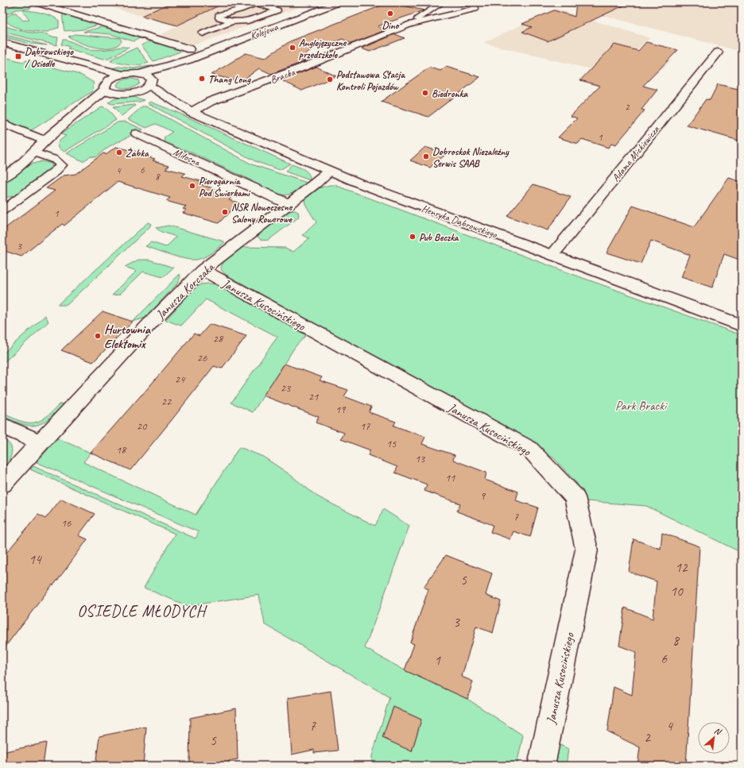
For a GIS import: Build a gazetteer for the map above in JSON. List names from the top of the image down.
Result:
{
  "streets": {
    "street": [
      "Kolejowa",
      "Bracka",
      "Adama Mickiewicza",
      "Miłosna",
      "Henryka Dąbrowskiego",
      "Janusza Korczaka",
      "Janusza Kusocińskiego"
    ]
  },
  "crossings": [
    ["Kolejowa", "Henryka Dąbrowskiego"],
    ["Bracka", "Henryka Dąbrowskiego"],
    ["Adama Mickiewicza", "Henryka Dąbrowskiego"],
    ["Miłosna", "Janusza Korczaka"],
    ["Henryka Dąbrowskiego", "Janusza Korczaka"],
    ["Janusza Korczaka", "Janusza Kusocińskiego"]
  ],
  "districts": ["OSIEDLE MŁODYCH"],
  "parks": ["Park Bracki"],
  "places": {
    "other": [
      "Dino",
      "Anglojęzyczne przedszkole",
      "Thang Long",
      "Podstawowa Stacja Kontroli Pojazdów",
      "Biedronka",
      "Żabka",
      "Dobroskok Niezależny Serwis SAAB",
      "Pierogarnia Pod Świerkami",
      "NSR Nowoczesne Salony Rowerowe",
      "Pub Beczka",
      "Hurtownia Elektomix"
    ],
    "transit": ["Dąbrowskiego / Osiedle"]
  },
  "house_numbers": [
    "2",
    "1",
    "6",
    "4",
    "8",
    "1",
    "3",
    "28",
    "26",
    "24",
    "23",
    "21",
    "22",
    "19",
    "20",
    "17",
    "15",
    "18",
    "13",
    "11",
    "9",
    "7",
    "16",
    "14",
    "12",
    "5",
    "10",
    "3",
    "8",
    "6",
    "1",
    "7",
    "4",
    "2",
    "5"
  ],
  "north": "top right"
}
